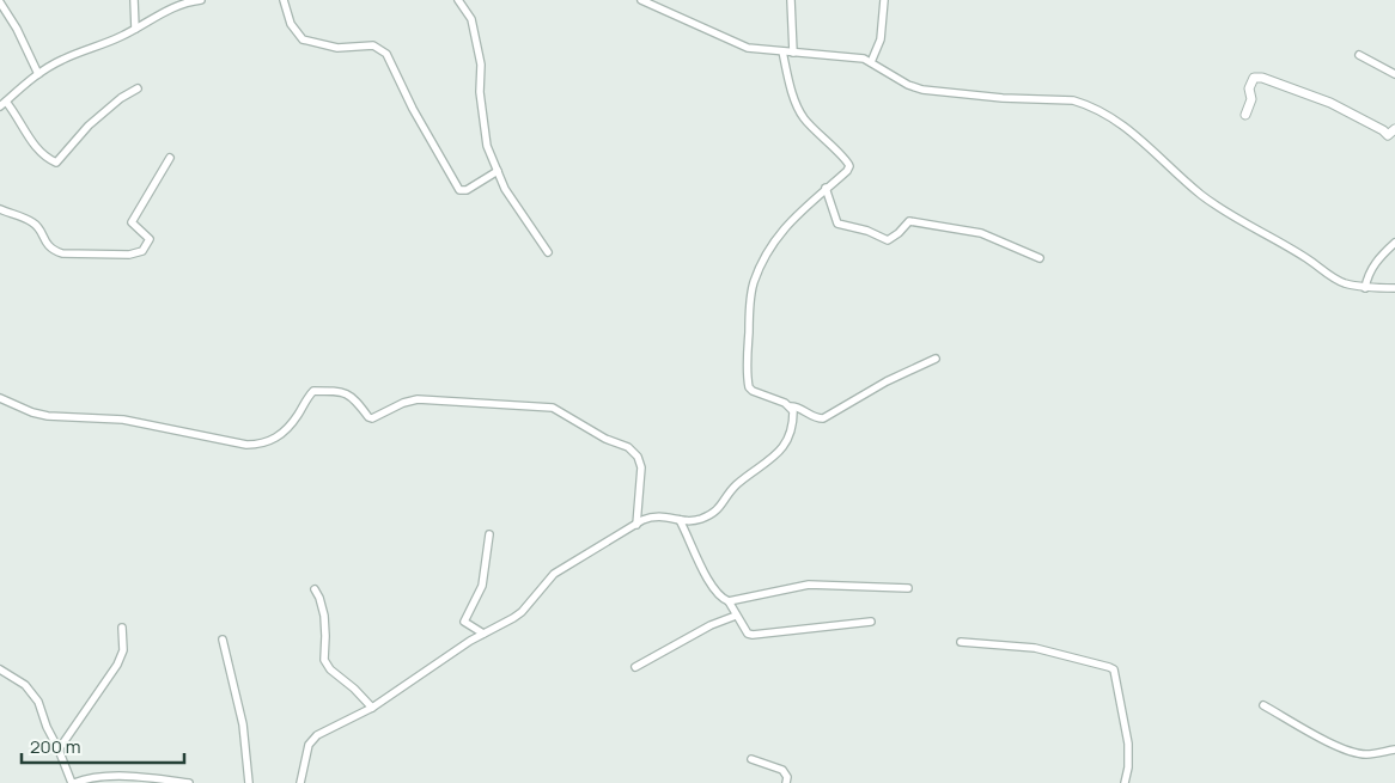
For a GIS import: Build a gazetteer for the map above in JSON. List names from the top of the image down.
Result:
{
  "scale_bar": "200 m"
}
